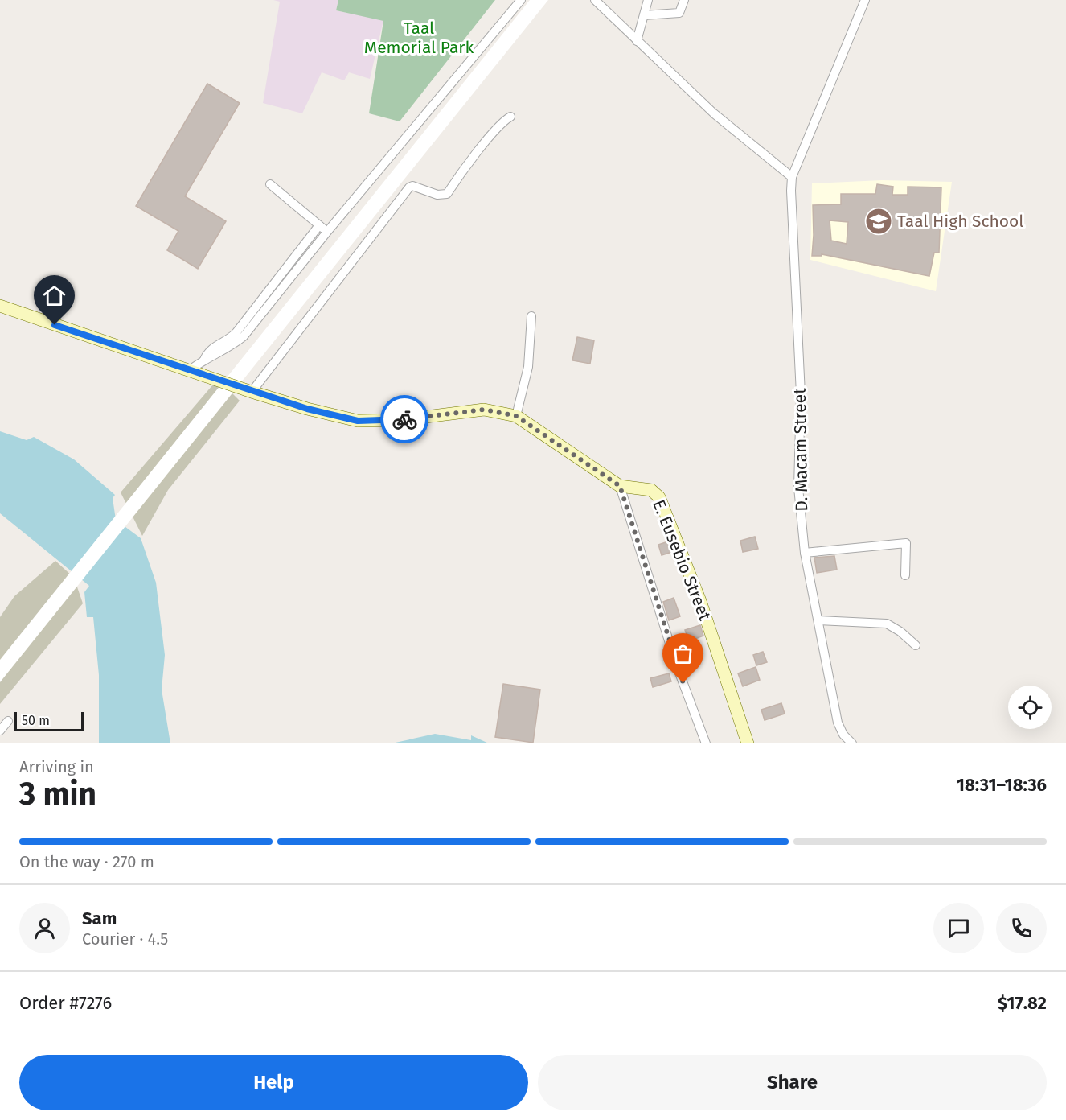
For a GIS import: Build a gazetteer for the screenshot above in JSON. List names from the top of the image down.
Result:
{
  "streets": {
    "main road": ["E. Eusebio Street"],
    "street": ["D. Macam Street"]
  },
  "parks": ["Taal Memorial Park"],
  "places": {
    "school or university": ["Taal High School"]
  },
  "scale_bar": "50 m",
  "page": {
    "scale": "50 m",
    "heading": ["3 min", "Arriving in", "18:31–18:36"],
    "panel": [
      "Sam",
      "Courier · 4.5",
      "Order #7276",
      "$17.82"
    ],
    "bar": "On the way · 270 m",
    "buttons": ["Help", "Share"]
  }
}
